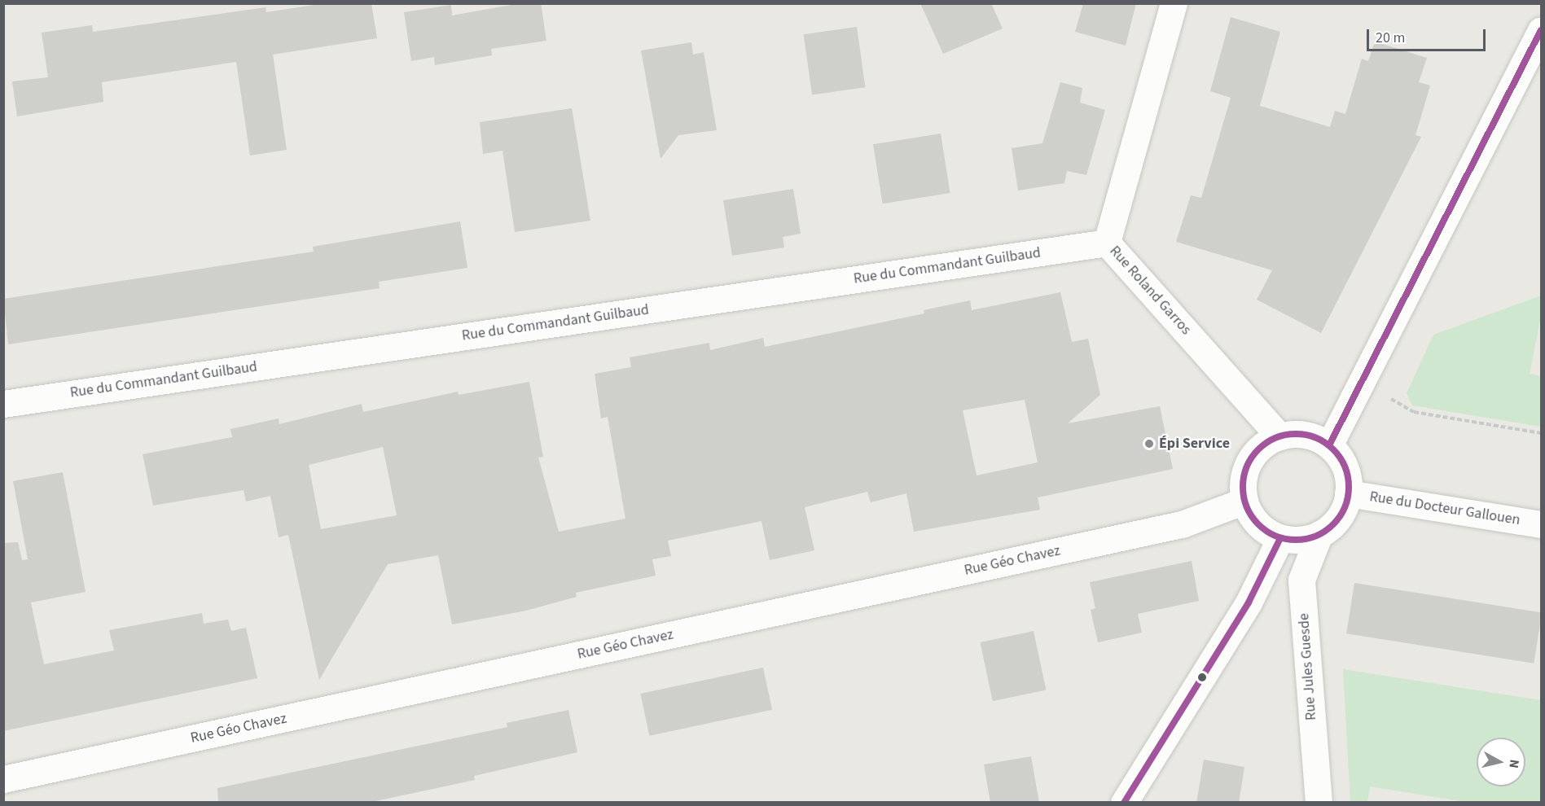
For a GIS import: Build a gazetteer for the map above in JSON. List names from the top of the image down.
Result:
{
  "streets": {
    "street": [
      "Rue du Commandant Guilbaud",
      "Rue Roland Garros",
      "Rue du Docteur Gallouen",
      "Rue Géo Chavez",
      "Rue Jules Guesde"
    ]
  },
  "crossings": [
    ["Rue du Commandant Guilbaud", "Rue Roland Garros"],
    ["Rue Roland Garros", "Rue du Docteur Gallouen"],
    ["Rue Roland Garros", "Rue Géo Chavez"],
    ["Rue Roland Garros", "Rue Jules Guesde"],
    ["Rue du Docteur Gallouen", "Rue Géo Chavez"],
    ["Rue du Docteur Gallouen", "Rue Jules Guesde"],
    ["Rue Géo Chavez", "Rue Jules Guesde"]
  ],
  "places": ["Épi Service"],
  "scale_bar": "20 m",
  "north": "right"
}
